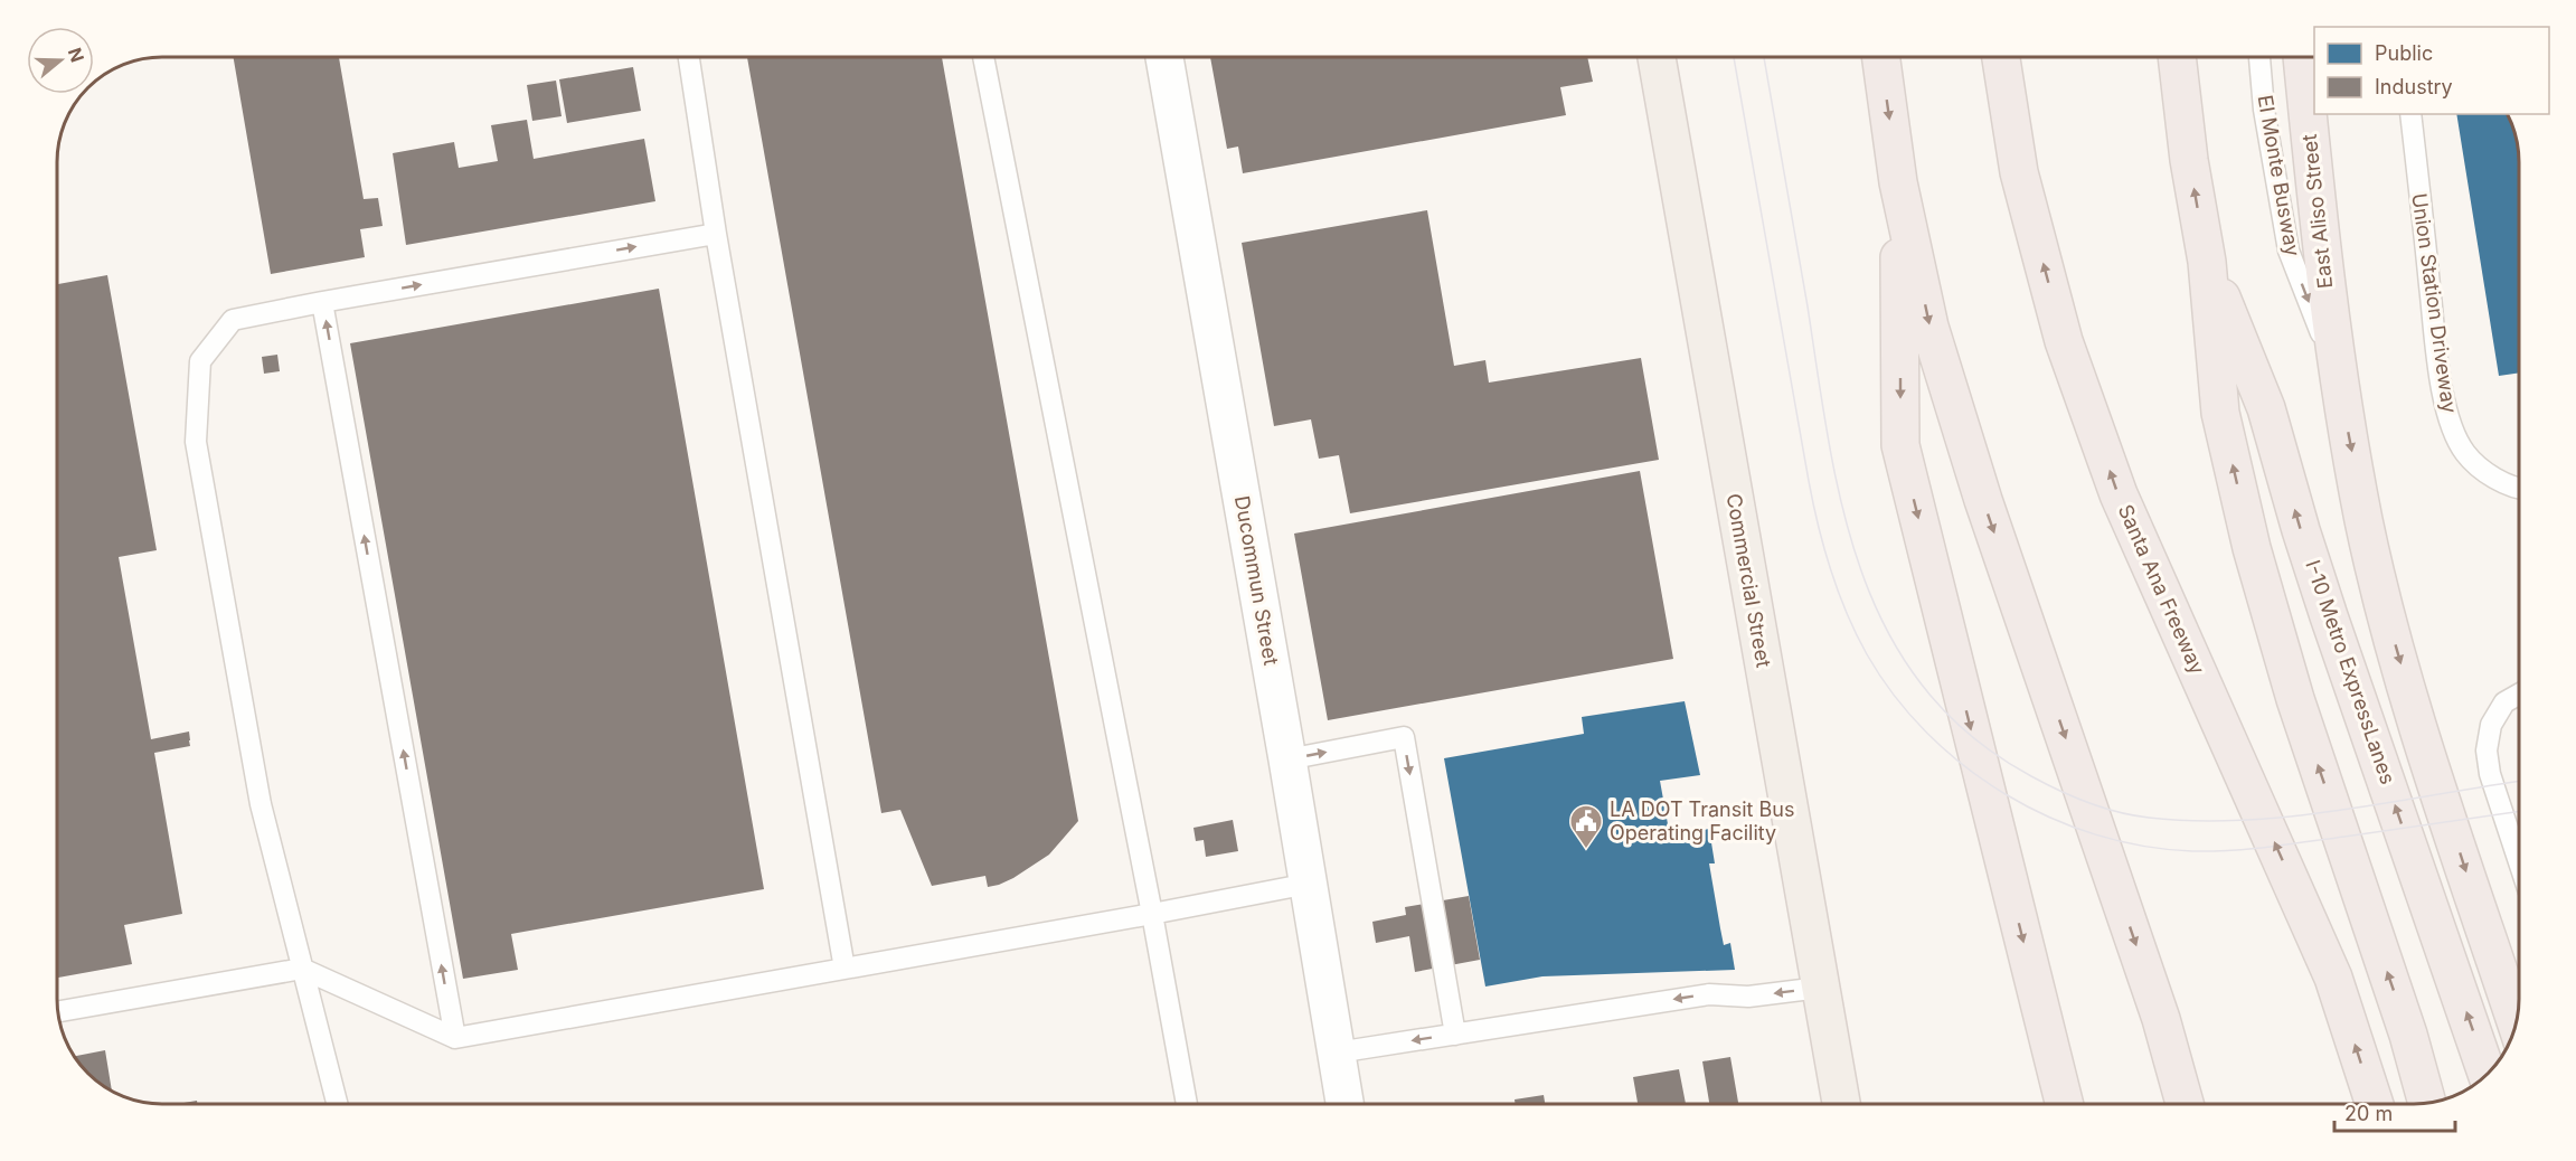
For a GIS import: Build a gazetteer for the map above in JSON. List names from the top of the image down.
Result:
{
  "streets": {
    "highway": ["East Aliso Street", "Santa Ana Freeway", "I-10 Metro ExpressLanes"],
    "main road": ["Commercial Street"],
    "street": ["Ducommun Street"],
    "lane": ["El Monte Busway", "Union Station Driveway"]
  },
  "crossings": [
    ["El Monte Busway", "East Aliso Street"]
  ],
  "one_way": ["El Monte Busway"],
  "places": {
    "public building": ["LA DOT Transit Bus Operating Facility"]
  },
  "legend": ["Public", "Industry"],
  "scale_bar": "20 m",
  "north": "right"
}
